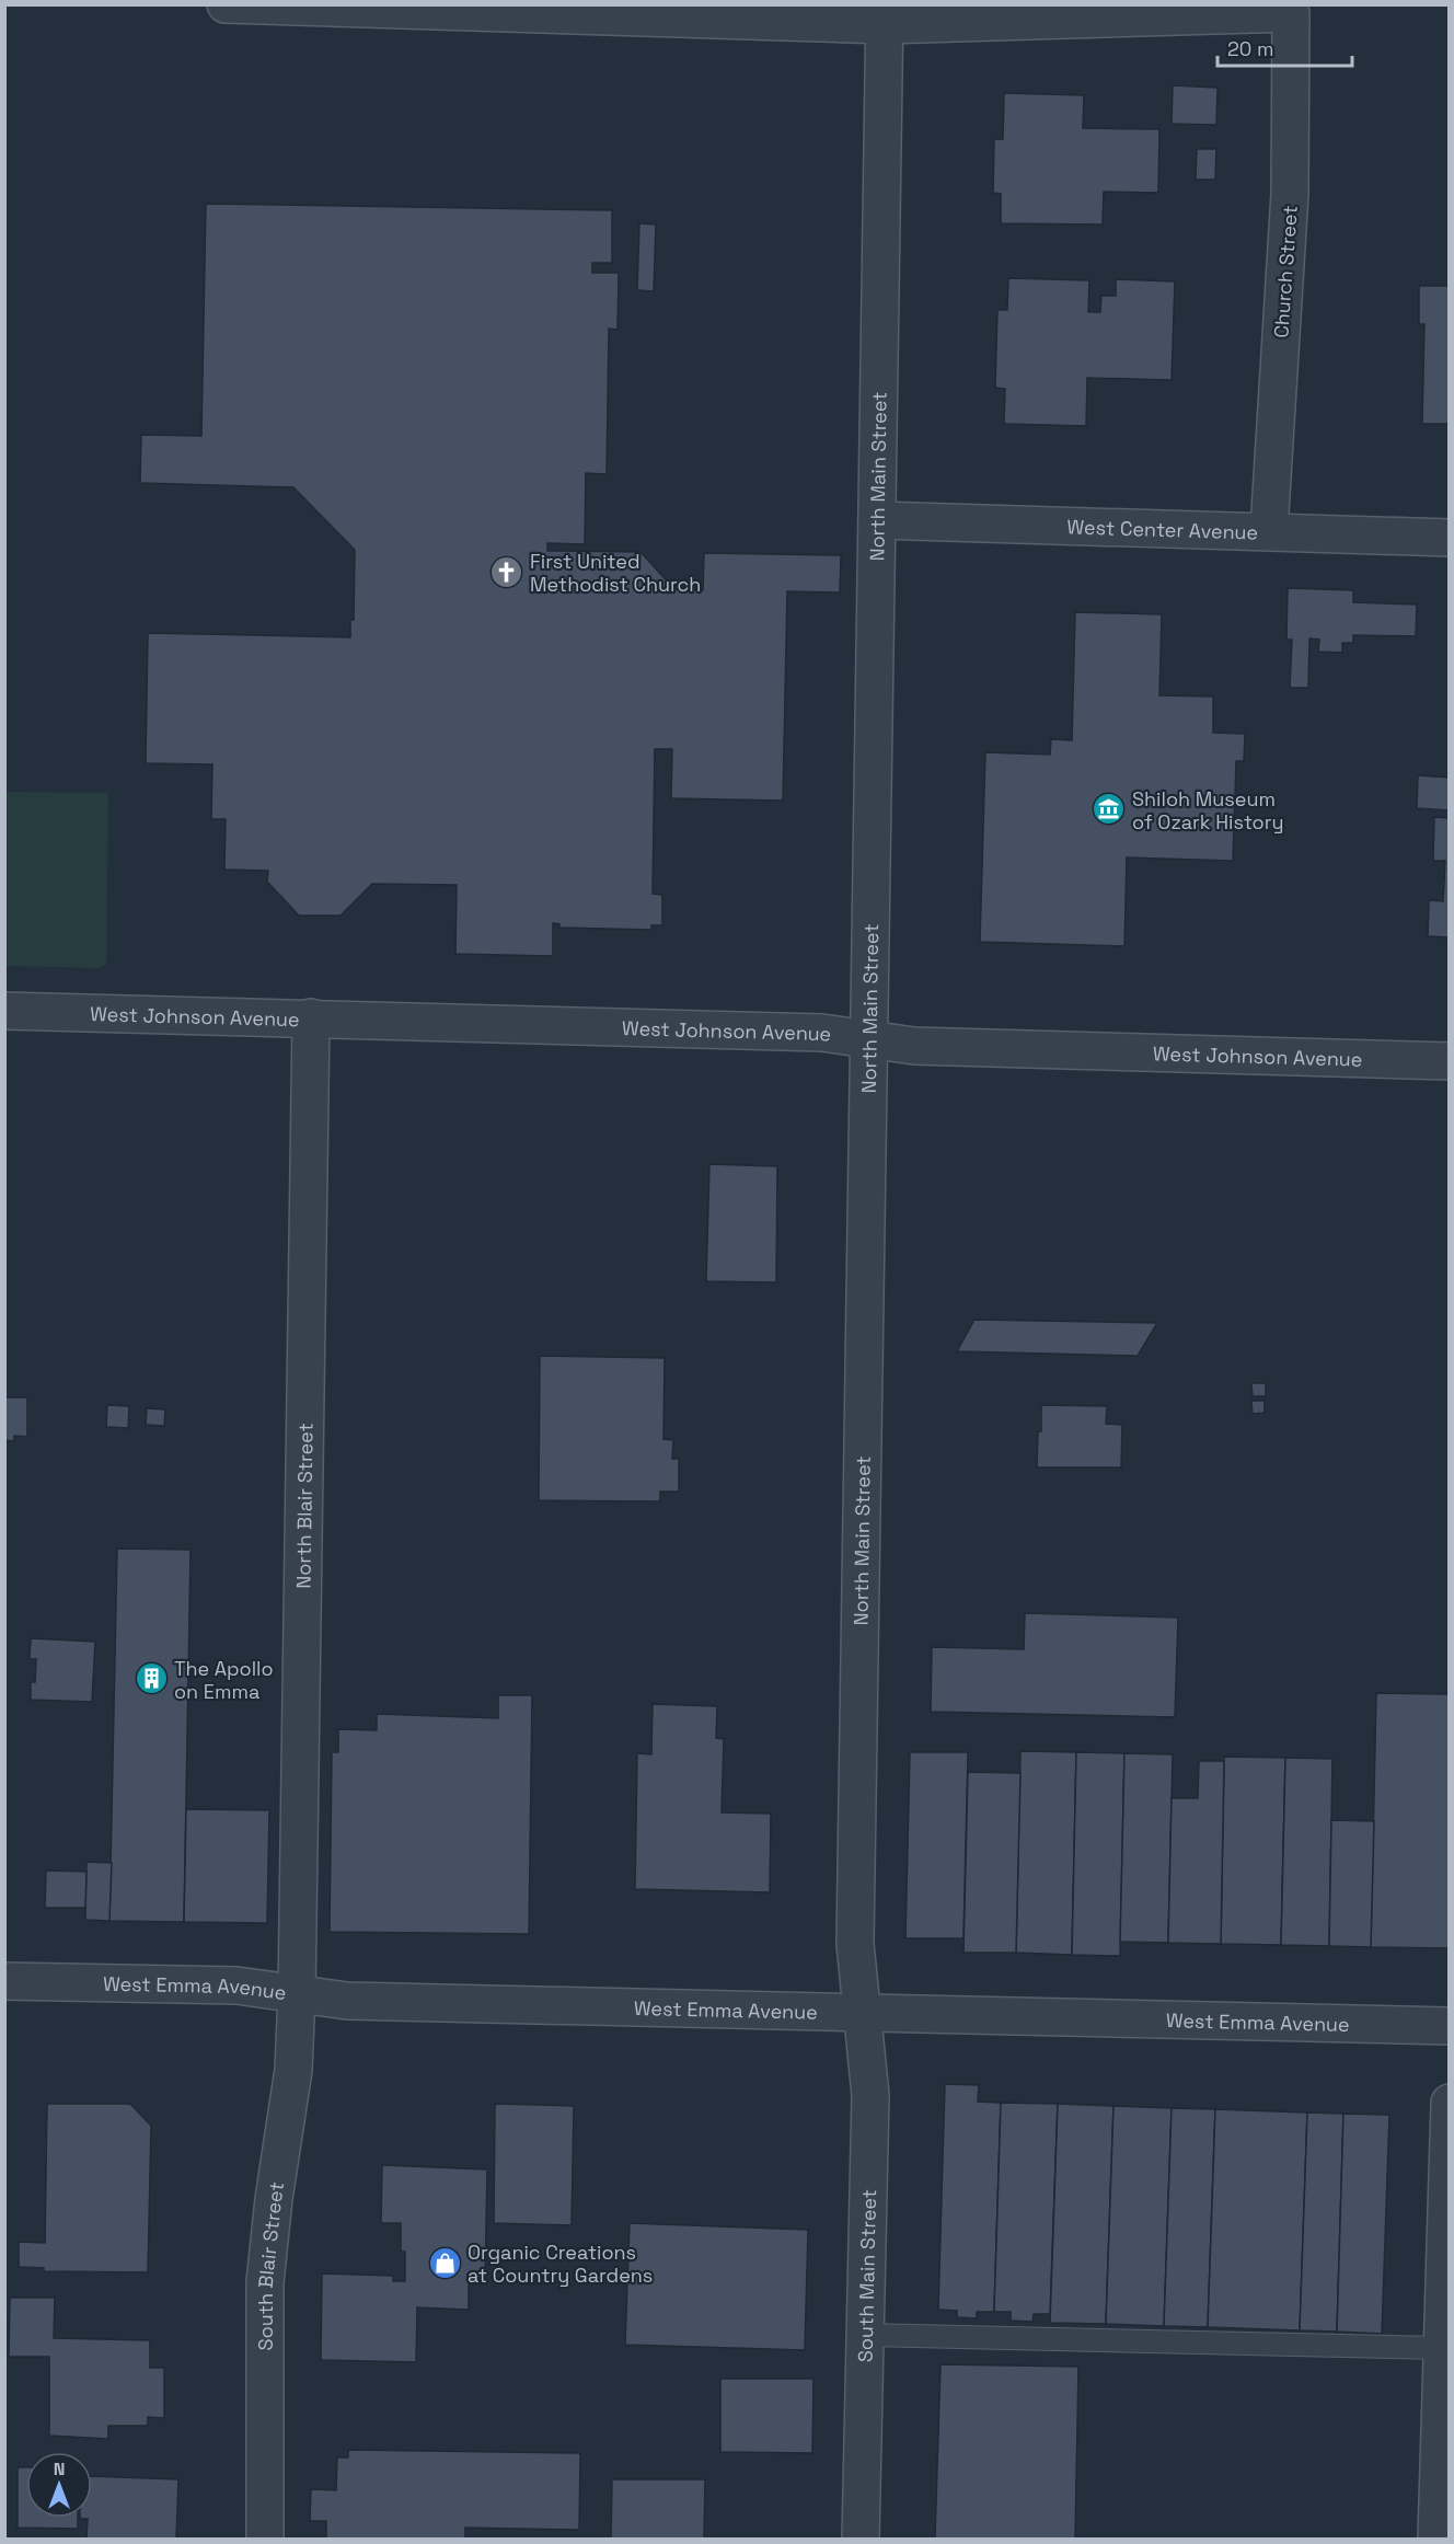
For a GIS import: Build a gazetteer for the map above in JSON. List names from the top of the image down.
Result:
{
  "streets": {
    "street": [
      "Church Street",
      "North Main Street",
      "West Center Avenue",
      "West Johnson Avenue",
      "North Blair Street",
      "West Emma Avenue",
      "South Blair Street",
      "South Main Street"
    ]
  },
  "crossings": [
    ["Church Street", "North Main Street"],
    ["Church Street", "West Center Avenue"],
    ["North Main Street", "West Center Avenue"],
    ["North Main Street", "West Johnson Avenue"],
    ["North Main Street", "West Emma Avenue"],
    ["North Main Street", "South Main Street"],
    ["West Johnson Avenue", "North Blair Street"],
    ["North Blair Street", "West Emma Avenue"],
    ["North Blair Street", "South Blair Street"],
    ["West Emma Avenue", "South Blair Street"],
    ["West Emma Avenue", "South Main Street"]
  ],
  "places": {
    "church": ["First United Methodist Church"],
    "museum": ["Shiloh Museum of Ozark History"],
    "building": ["The Apollo on Emma"],
    "shop": ["Organic Creations at Country Gardens"]
  },
  "scale_bar": "20 m",
  "north": "top"
}
